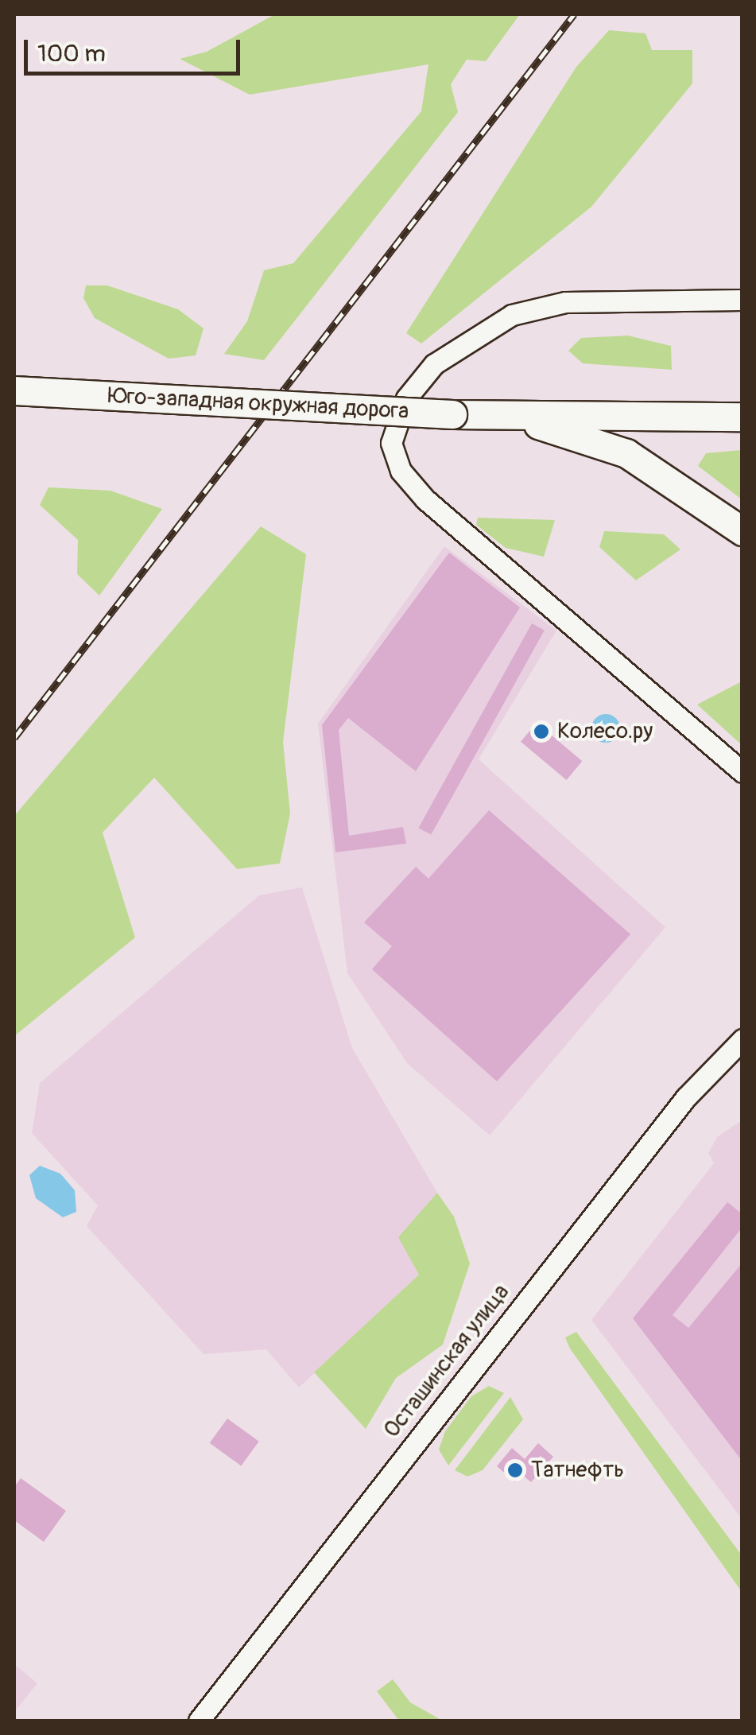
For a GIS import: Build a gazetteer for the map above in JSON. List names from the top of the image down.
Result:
{
  "streets": {
    "highway": ["Юго-западная окружная дорога"],
    "street": ["Осташинская улица"]
  },
  "places": ["Колесо.ру", "Татнефть"],
  "scale_bar": "100 m"
}
